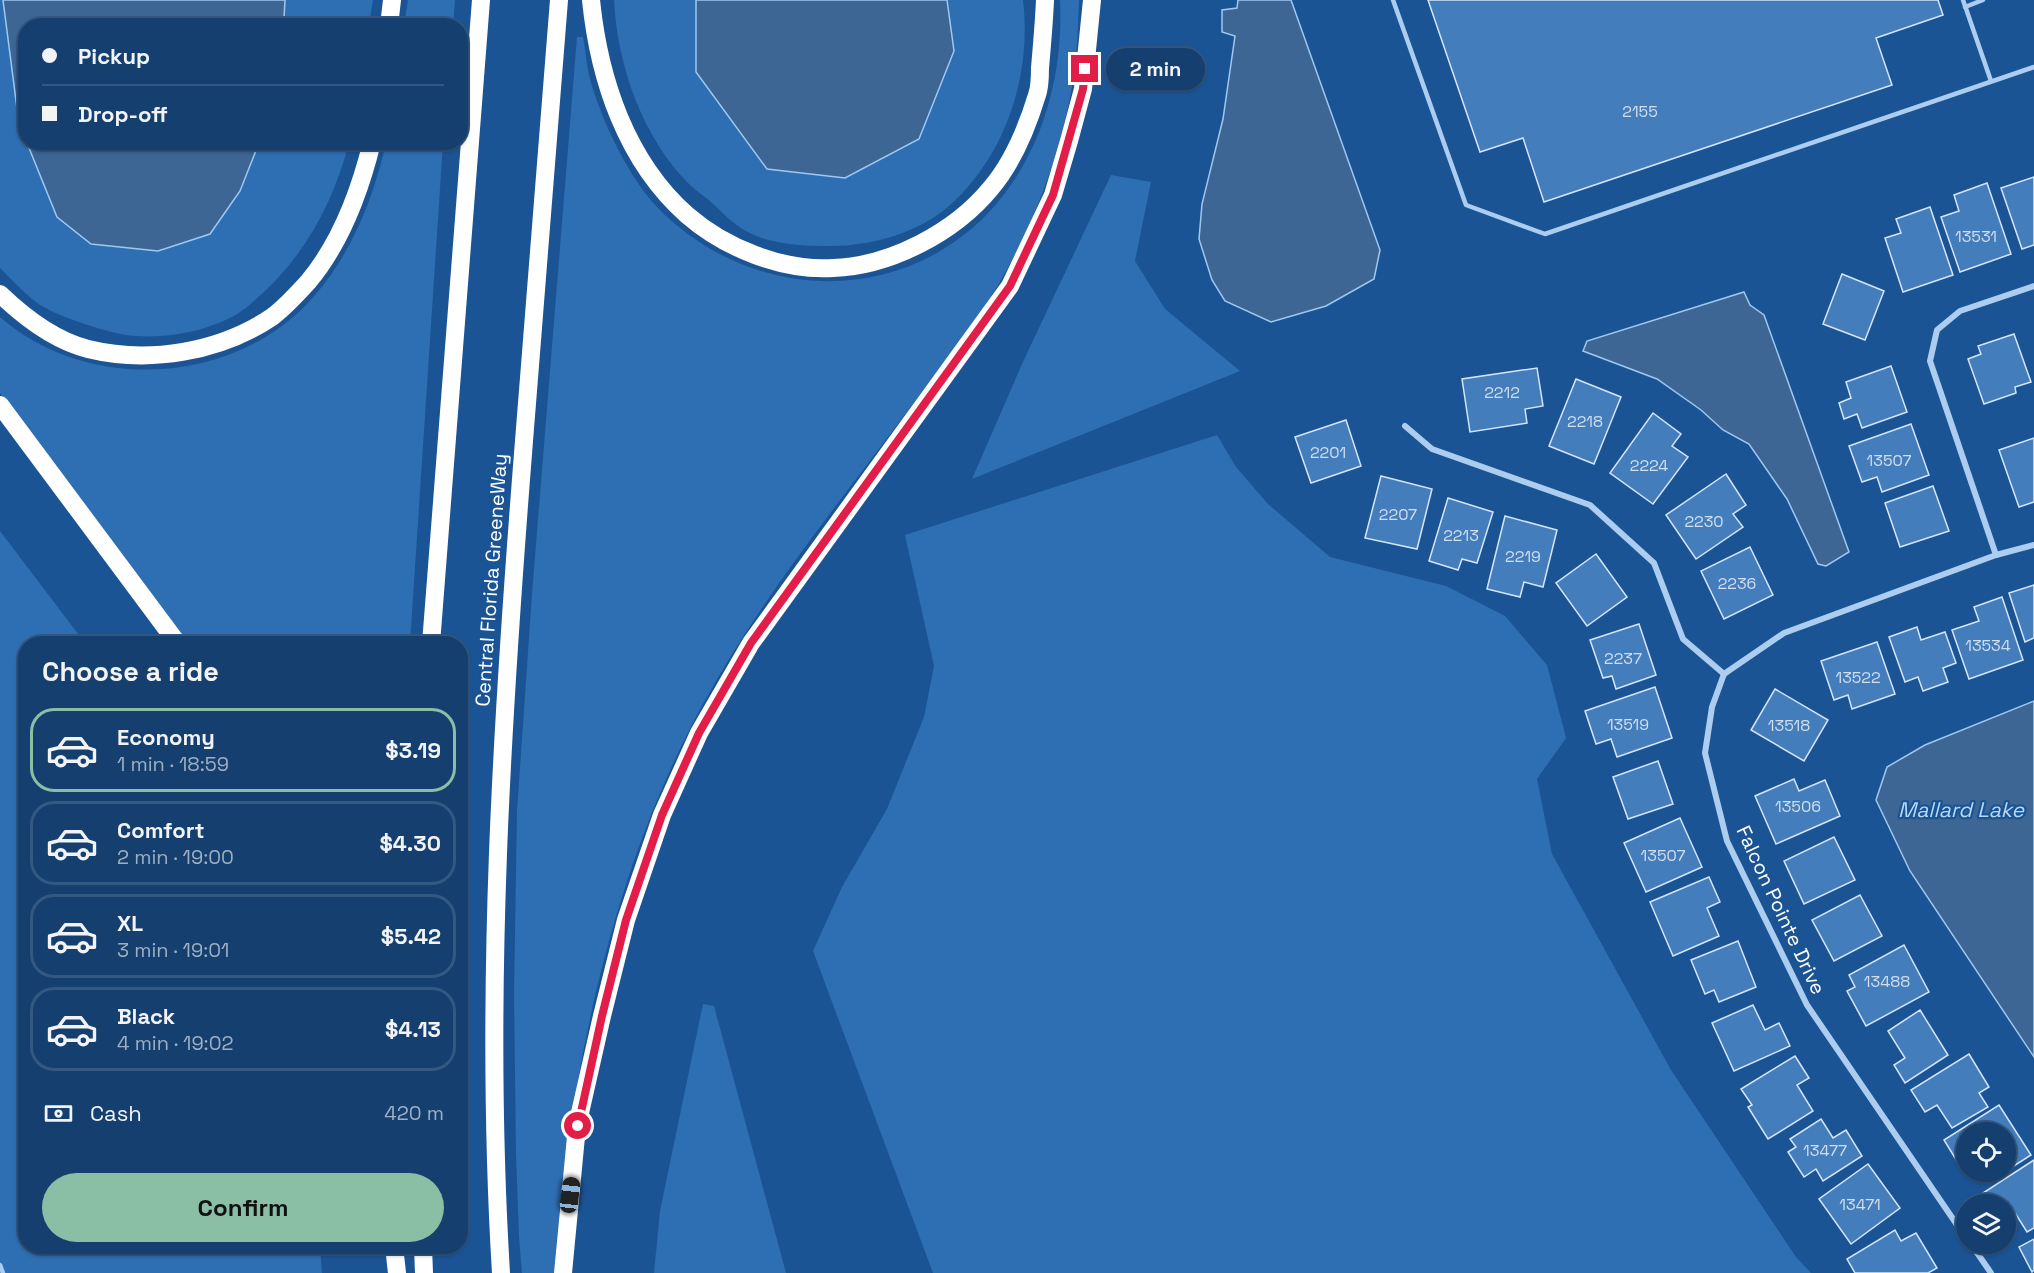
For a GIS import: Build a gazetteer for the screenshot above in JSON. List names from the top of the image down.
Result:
{
  "streets": {
    "highway": ["Central Florida GreeneWay"],
    "street": ["Falcon Pointe Drive"]
  },
  "water": ["Mallard Lake"],
  "house_numbers": [
    "2155",
    "13531",
    "2212",
    "2218",
    "2201",
    "13507",
    "2224",
    "2207",
    "2230",
    "2213",
    "2219",
    "2236",
    "13534",
    "2237",
    "13522",
    "13519",
    "13518",
    "13506",
    "13507",
    "13488",
    "13477",
    "13471"
  ],
  "page": {
    "banner": ["Pickup", "Drop-off"],
    "bubble": "2 min",
    "heading": "Choose a ride",
    "list": [
      {
        "name": "Economy",
        "note": "1 min · 18:59",
        "value": "$3.19"
      },
      {
        "name": "Comfort",
        "note": "2 min · 19:00",
        "value": "$4.30"
      },
      {
        "name": "XL",
        "note": "3 min · 19:01",
        "value": "$5.42"
      },
      {
        "name": "Black",
        "note": "4 min · 19:02",
        "value": "$4.13"
      }
    ],
    "pay": ["Cash", "420 m"],
    "buttons": "Confirm"
  }
}
